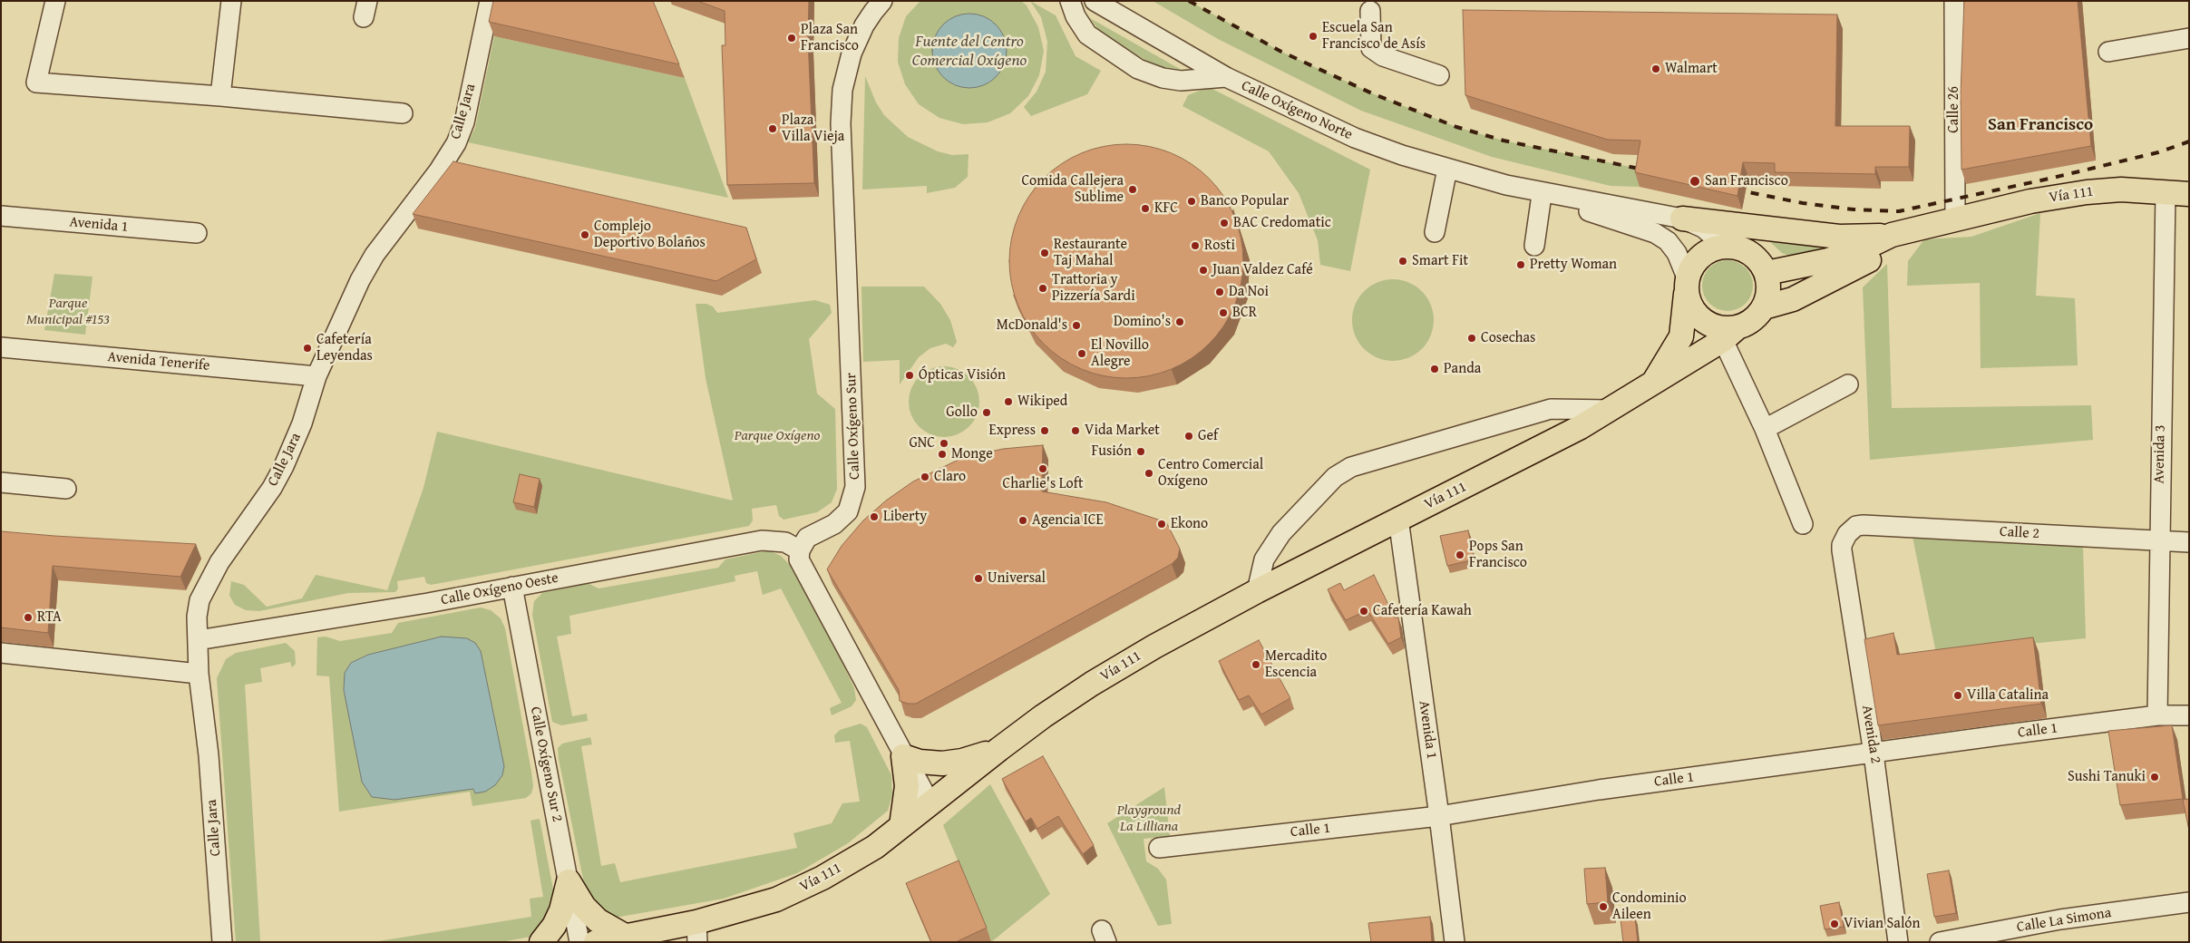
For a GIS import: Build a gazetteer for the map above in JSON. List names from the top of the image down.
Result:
{
  "streets": {
    "main road": ["Vía 111"],
    "street": [
      "Calle 26",
      "Calle Oxígeno Norte",
      "Calle Jara",
      "Avenida 1",
      "Avenida Tenerife",
      "Calle Oxígeno Sur",
      "Avenida 3",
      "Calle 2",
      "Calle Oxígeno Oeste",
      "Calle 1",
      "Avenida 2",
      "Calle Oxígeno Sur 2",
      "Calle La Simona"
    ]
  },
  "crossings": [
    ["Calle 26", "Vía 111"],
    ["Calle Oxígeno Norte", "Vía 111"],
    ["Calle Jara", "Avenida Tenerife"],
    ["Calle Jara", "Calle Oxígeno Oeste"],
    ["Vía 111", "Avenida 1"],
    ["Vía 111", "Avenida 3"],
    ["Avenida 1", "Calle 1"],
    ["Calle Oxígeno Sur", "Calle Oxígeno Oeste"],
    ["Avenida 3", "Calle 2"],
    ["Avenida 3", "Calle 1"],
    ["Calle 2", "Avenida 2"],
    ["Calle Oxígeno Oeste", "Calle Oxígeno Sur 2"],
    ["Calle 1", "Avenida 2"]
  ],
  "districts": ["San Francisco"],
  "water": ["Fuente del Centro Comercial Oxígeno"],
  "parks": ["Parque Municipal #153", "Parque Oxígeno", "Playground La Lilliana"],
  "places": [
    "Escuela San Francisco de Asís",
    "Plaza San Francisco",
    "Walmart",
    "Plaza Villa Vieja",
    "San Francisco",
    "Comida Callejera Sublime",
    "Banco Popular",
    "KFC",
    "BAC Credomatic",
    "Complejo Deportivo Bolaños",
    "Rosti",
    "Restaurante Taj Mahal",
    "Smart Fit",
    "Pretty Woman",
    "Juan Valdez Café",
    "Trattoria y Pizzería Sardi",
    "Da Noi",
    "BCR",
    "Domino's",
    "McDonald's",
    "Cosechas",
    "Cafetería Leyendas",
    "El Novillo Alegre",
    "Panda",
    "Ópticas Visión",
    "Wikiped",
    "Gollo",
    "Express",
    "Vida Market",
    "Gef",
    "GNC",
    "Fusión",
    "Monge",
    "Charlie's Loft",
    "Centro Comercial Oxígeno",
    "Claro",
    "Liberty",
    "Agencia ICE",
    "Ekono",
    "Pops San Francisco",
    "Universal",
    "Cafetería Kawah",
    "RTA",
    "Mercadito Escencia",
    "Villa Catalina",
    "Sushi Tanuki",
    "Condominio Aileen",
    "Vivian Salón"
  ]
}
